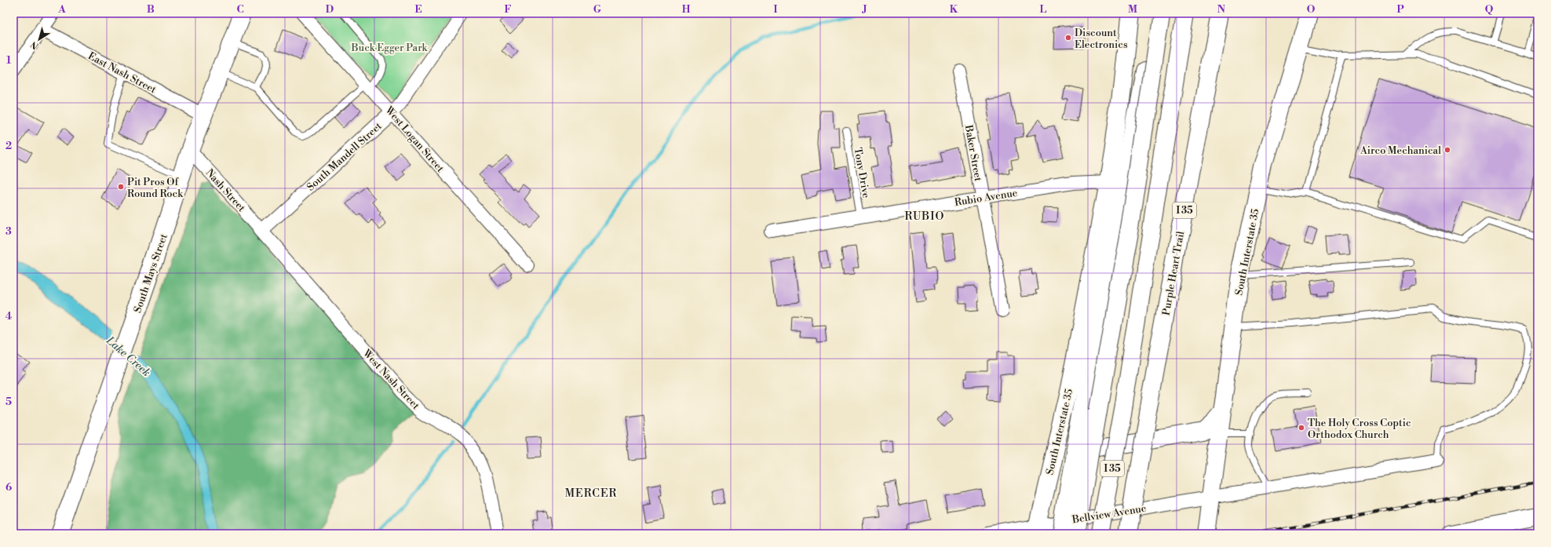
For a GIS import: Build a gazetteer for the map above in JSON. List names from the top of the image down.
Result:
{
  "streets": {
    "main road": [
      "I 35",
      "South Interstate 35",
      "South Mays Street",
      "Purple Heart Trail"
    ],
    "street": [
      "East Nash Street",
      "West Logan Street",
      "Baker Street",
      "South Mandell Street",
      "Nash Street",
      "Rubio Avenue",
      "West Nash Street",
      "Bellview Avenue"
    ],
    "lane": ["Tony Drive"]
  },
  "crossings": [
    ["East Nash Street", "South Mays Street"],
    ["West Logan Street", "South Mandell Street"],
    ["Baker Street", "Rubio Avenue"],
    ["South Mandell Street", "Nash Street"],
    ["South Mandell Street", "West Nash Street"],
    ["Tony Drive", "Rubio Avenue"],
    ["Nash Street", "South Mays Street"],
    ["Nash Street", "West Nash Street"],
    ["Rubio Avenue", "South Interstate 35"],
    ["South Interstate 35", "Bellview Avenue"]
  ],
  "districts": ["RUBIO", "MERCER"],
  "water": ["Lake Creek"],
  "parks": ["Buck Egger Park"],
  "places": [
    "Discount Electronics",
    "Airco Mechanical",
    "Pit Pros Of Round Rock",
    "The Holy Cross Coptic Orthodox Church"
  ],
  "north": "bottom left",
  "grid": {
    "columns": [
      "A",
      "B",
      "C",
      "D",
      "E",
      "F",
      "G",
      "H",
      "I",
      "J",
      "K",
      "L",
      "M",
      "N",
      "O",
      "P",
      "Q"
    ],
    "rows": [
      "1",
      "2",
      "3",
      "4",
      "5",
      "6"
    ]
  }
}
